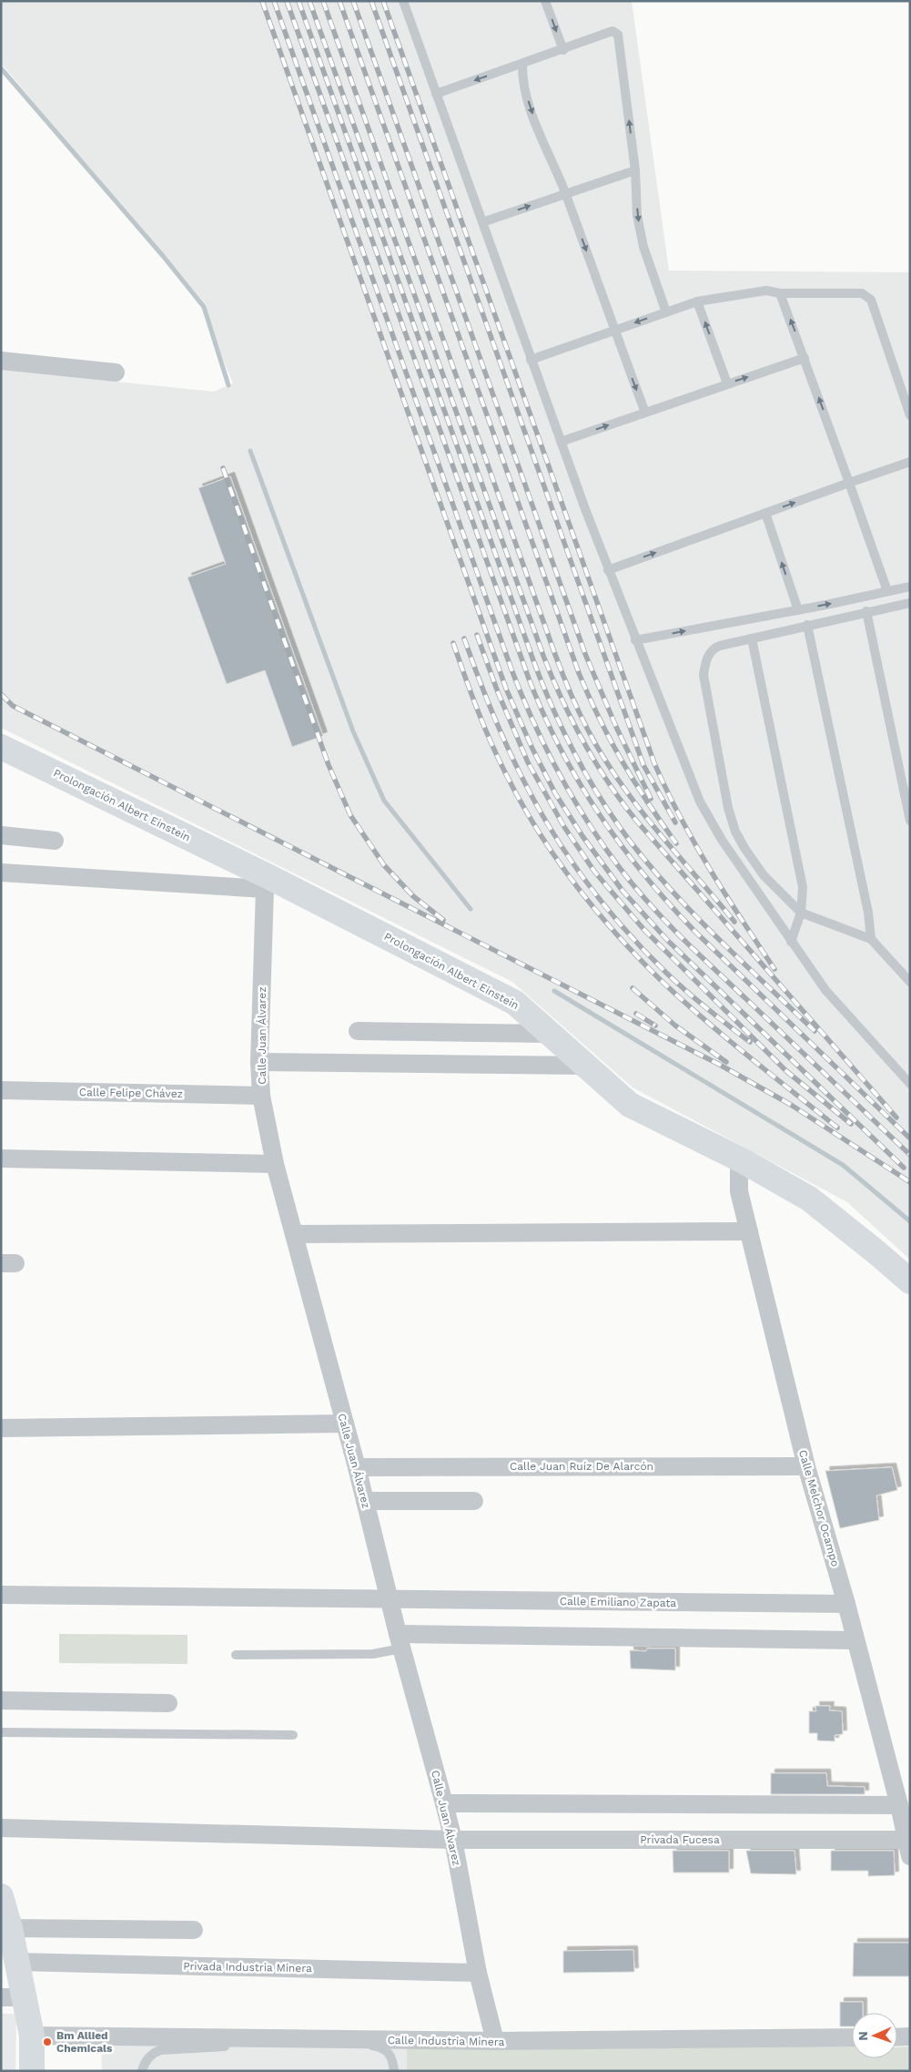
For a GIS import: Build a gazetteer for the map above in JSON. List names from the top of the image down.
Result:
{
  "streets": {
    "main road": ["Prolongación Albert Einstein"],
    "street": [
      "Calle Juan Álvarez",
      "Calle Felipe Chávez",
      "Calle Juan Ruíz De Alarcón",
      "Calle Melchor Ocampo",
      "Calle Emiliano Zapata",
      "Privada Fucesa",
      "Privada Industria Minera",
      "Calle Industria Minera"
    ]
  },
  "crossings": [
    ["Prolongación Albert Einstein", "Calle Juan Álvarez"],
    ["Prolongación Albert Einstein", "Calle Melchor Ocampo"],
    ["Calle Juan Álvarez", "Calle Felipe Chávez"],
    ["Calle Juan Álvarez", "Calle Juan Ruíz De Alarcón"],
    ["Calle Juan Álvarez", "Calle Emiliano Zapata"],
    ["Calle Juan Álvarez", "Privada Fucesa"],
    ["Calle Juan Álvarez", "Privada Industria Minera"],
    ["Calle Juan Álvarez", "Calle Industria Minera"],
    ["Calle Juan Ruíz De Alarcón", "Calle Melchor Ocampo"],
    ["Calle Melchor Ocampo", "Calle Emiliano Zapata"],
    ["Calle Melchor Ocampo", "Privada Fucesa"]
  ],
  "places": ["Bm Allied Chemicals"],
  "north": "left"
}
